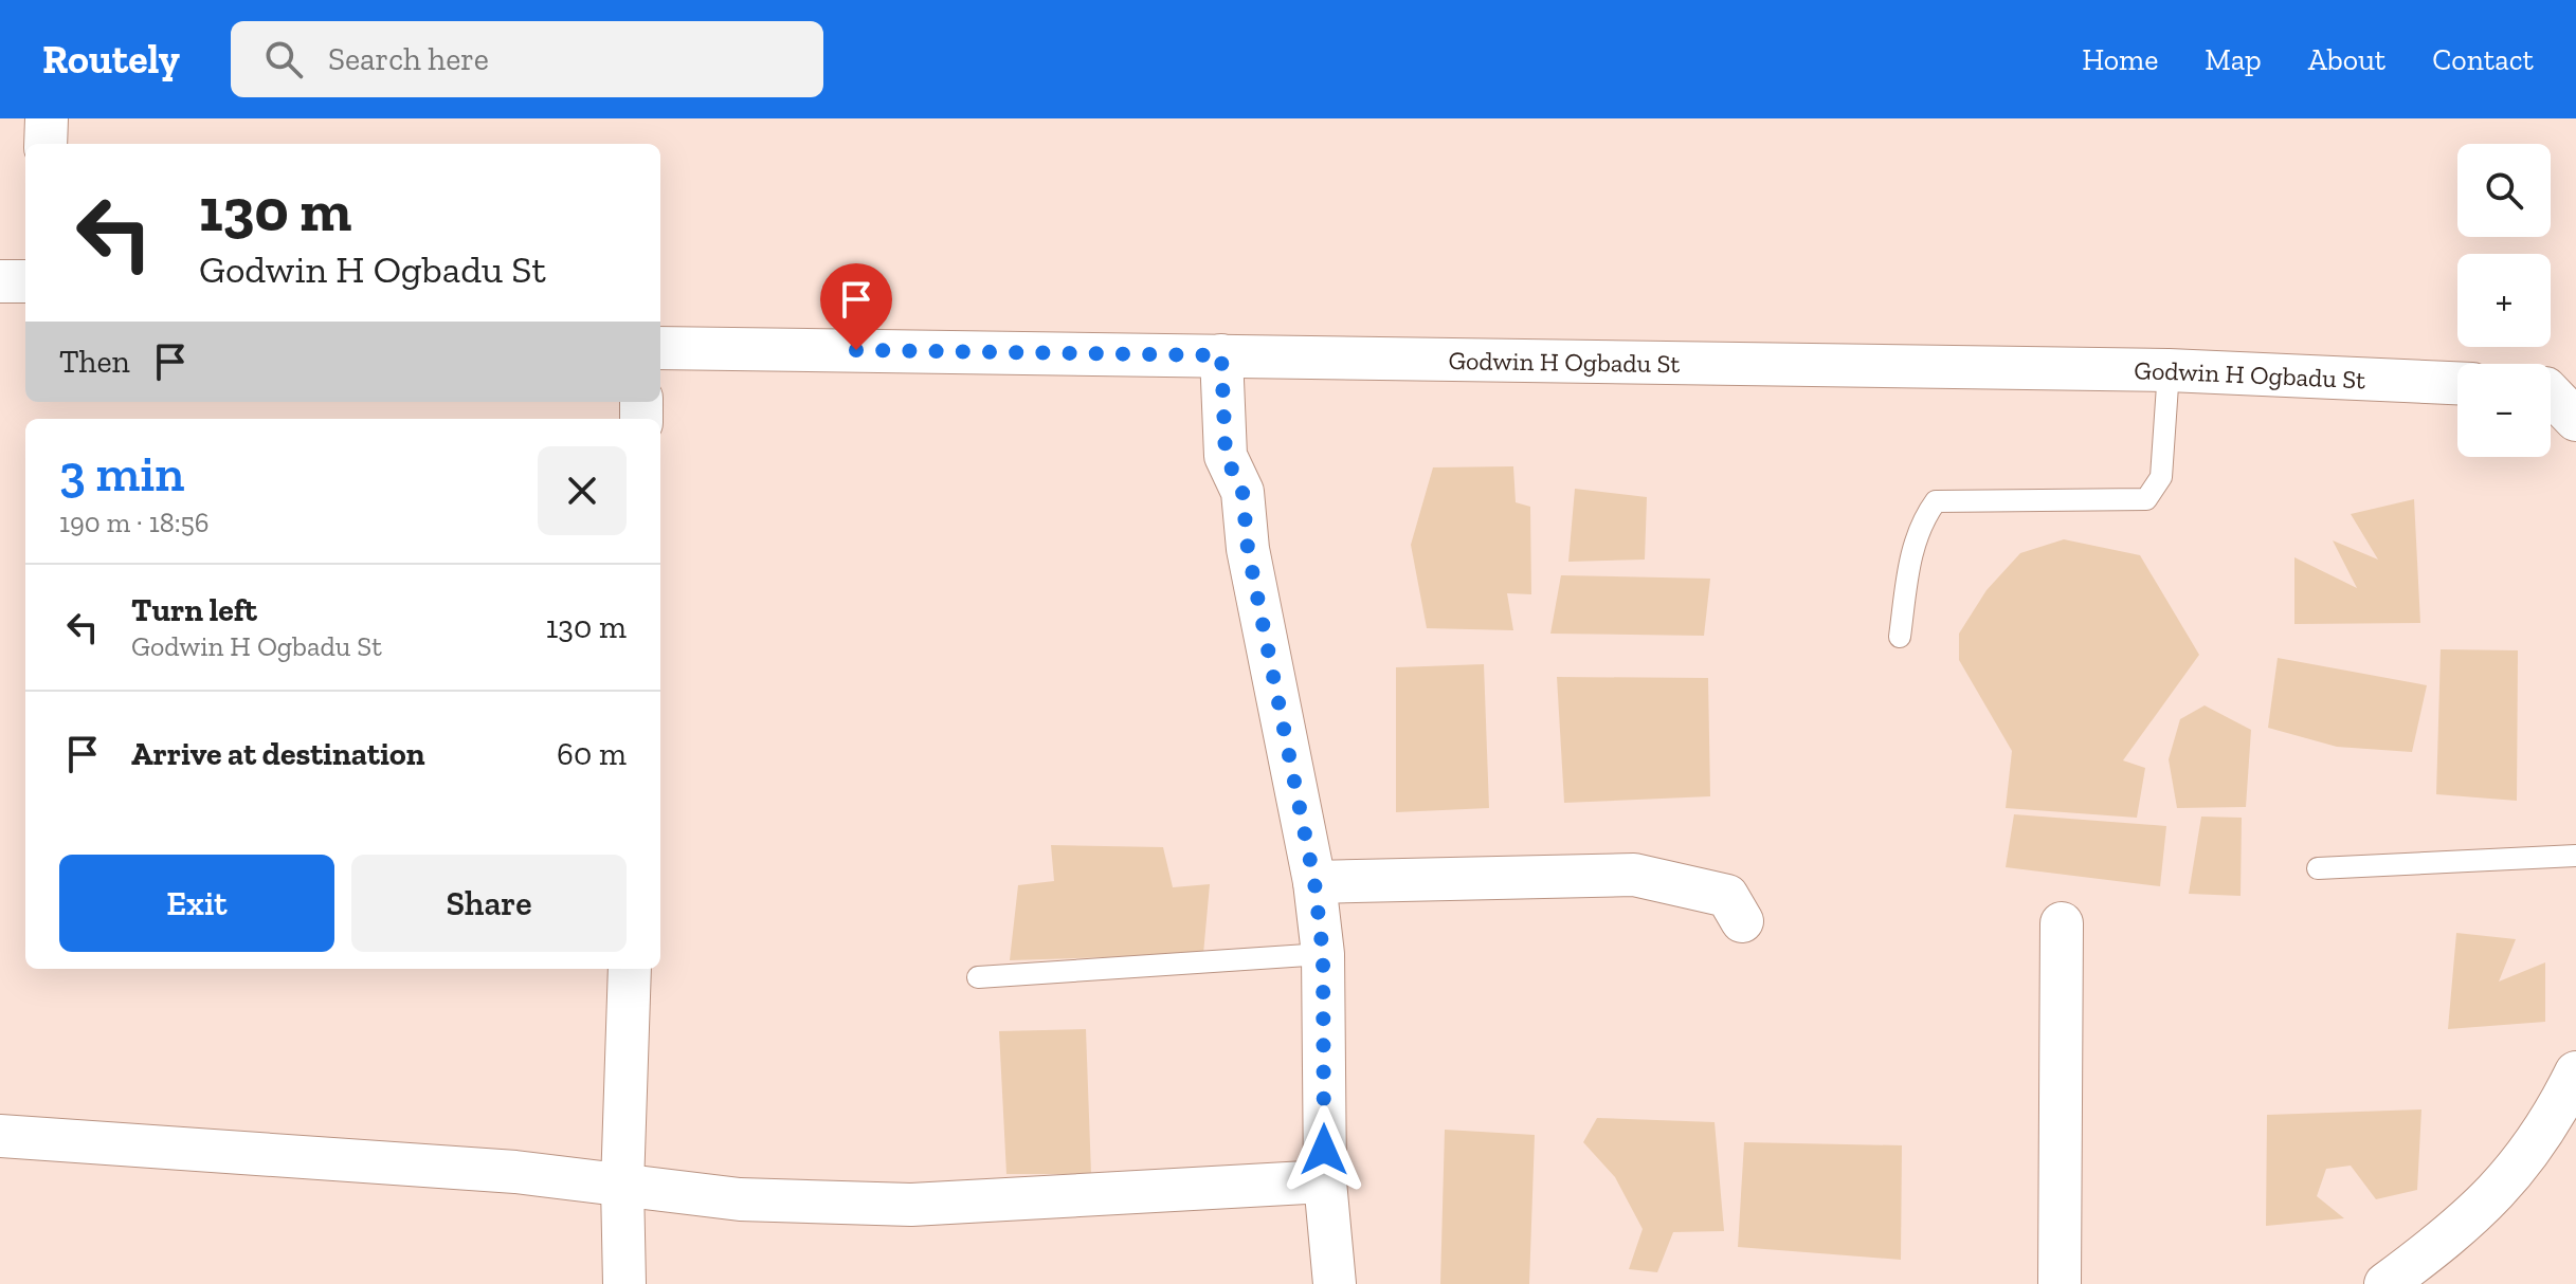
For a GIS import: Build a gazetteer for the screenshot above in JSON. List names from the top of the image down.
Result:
{
  "streets": {
    "street": ["Godwin H Ogbadu St"]
  },
  "page": {
    "header": "Routely",
    "search": "Search here",
    "nav": [
      "Home",
      "Map",
      "About",
      "Contact"
    ],
    "map_buttons": ["+", "−"],
    "turn": ["130 m", "Godwin H Ogbadu St"],
    "then": "Then",
    "heading": ["3 min", "190 m · 18:56"],
    "list": [
      {
        "name": "Turn left",
        "note": "Godwin H Ogbadu St",
        "value": "130 m"
      },
      {
        "name": "Arrive at destination",
        "value": "60 m"
      }
    ],
    "buttons": ["Exit", "Share"]
  }
}
